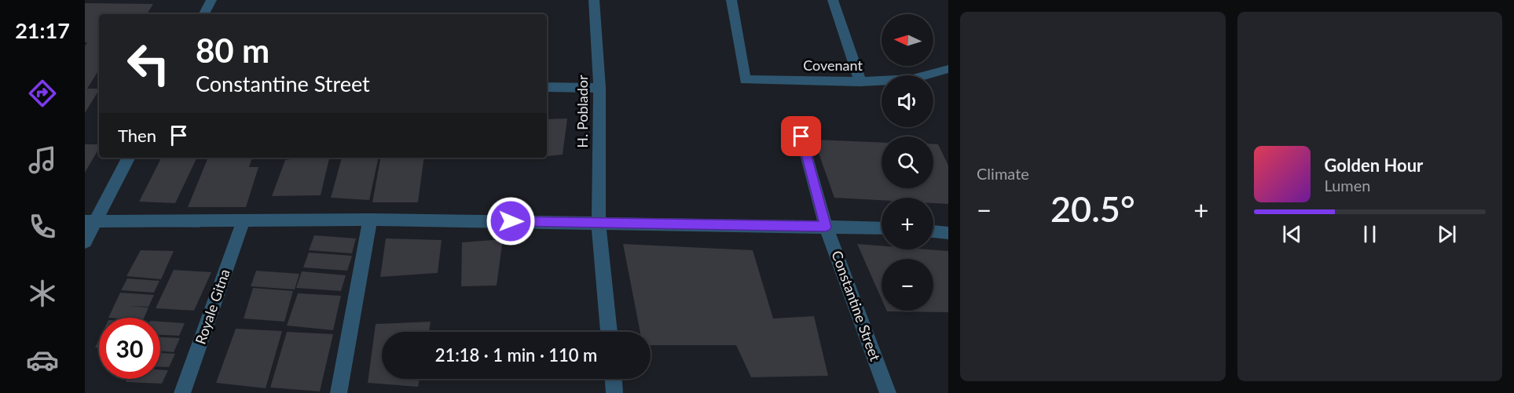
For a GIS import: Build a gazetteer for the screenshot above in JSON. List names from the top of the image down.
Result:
{
  "streets": {
    "street": [
      "Covenant",
      "H. Poblador",
      "Constantine Street",
      "Royale Gitna"
    ]
  },
  "north": "left",
  "page": {
    "tabs": "21:17",
    "tile": "Climate",
    "map_buttons": ["+", "−"],
    "turn": ["80 m", "Constantine Street"],
    "then": "Then",
    "song": ["Golden Hour", "Lumen"],
    "heat": ["−", "20.5°", "+"],
    "limit": "30",
    "trip": "21:18 · 1 min · 110 m"
  }
}
